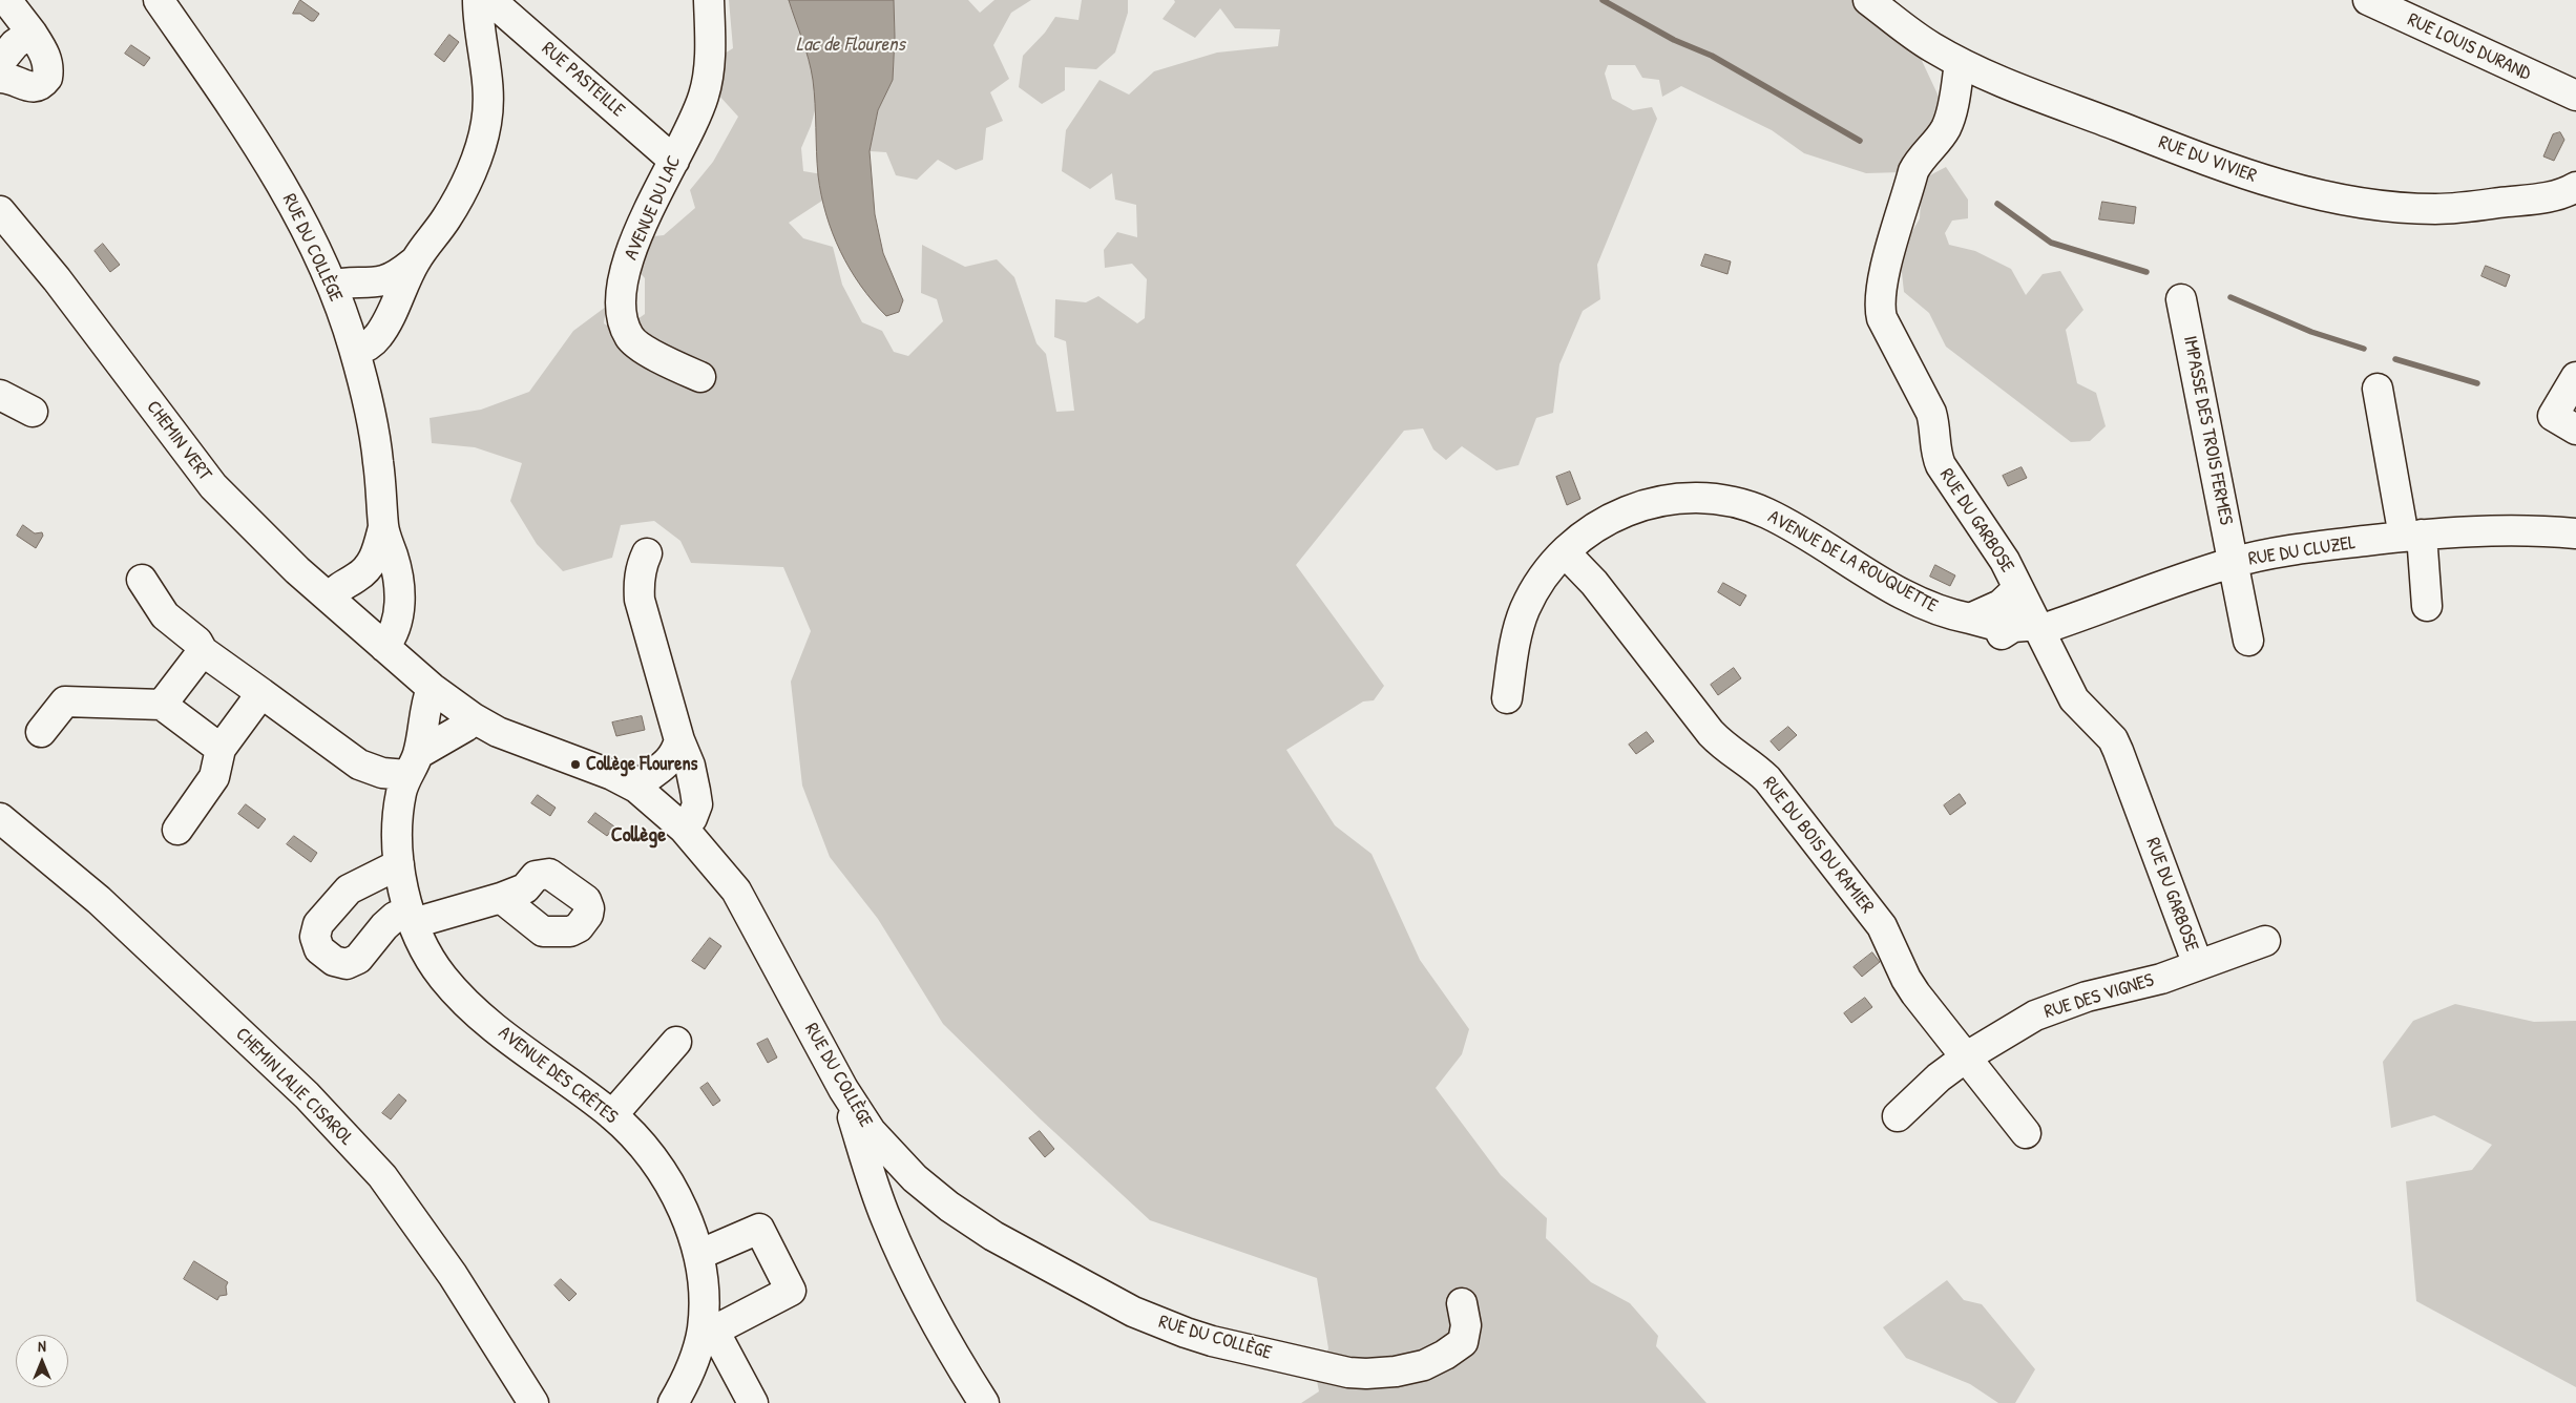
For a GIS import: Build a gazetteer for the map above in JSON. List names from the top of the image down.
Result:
{
  "streets": {
    "street": [
      "RUE LOUIS DURAND",
      "RUE PASTEILLE",
      "RUE DU VIVIER",
      "AVENUE DU LAC",
      "RUE DU COLLÈGE",
      "IMPASSE DES TROIS FERMES",
      "CHEMIN VERT",
      "RUE DU GARBOSE",
      "RUE DU CLUZEL",
      "AVENUE DE LA ROUQUETTE",
      "RUE DU BOIS DU RAMIER",
      "RUE DES VIGNES",
      "AVENUE DES CRÊTES",
      "CHEMIN LALIE CISAROL"
    ]
  },
  "crossings": [
    ["RUE PASTEILLE", "AVENUE DU LAC"],
    ["RUE DU VIVIER", "RUE DU GARBOSE"],
    ["RUE DU COLLÈGE", "CHEMIN VERT"],
    ["RUE DU COLLÈGE", "AVENUE DES CRÊTES"],
    ["IMPASSE DES TROIS FERMES", "RUE DU CLUZEL"],
    ["RUE DU GARBOSE", "RUE DU CLUZEL"],
    ["RUE DU GARBOSE", "AVENUE DE LA ROUQUETTE"],
    ["RUE DU GARBOSE", "RUE DES VIGNES"],
    ["RUE DU CLUZEL", "AVENUE DE LA ROUQUETTE"],
    ["AVENUE DE LA ROUQUETTE", "RUE DU BOIS DU RAMIER"],
    ["RUE DU BOIS DU RAMIER", "RUE DES VIGNES"]
  ],
  "districts": ["Collège"],
  "water": ["Lac de Flourens"],
  "places": ["Collège Flourens"],
  "north": "top"
}
